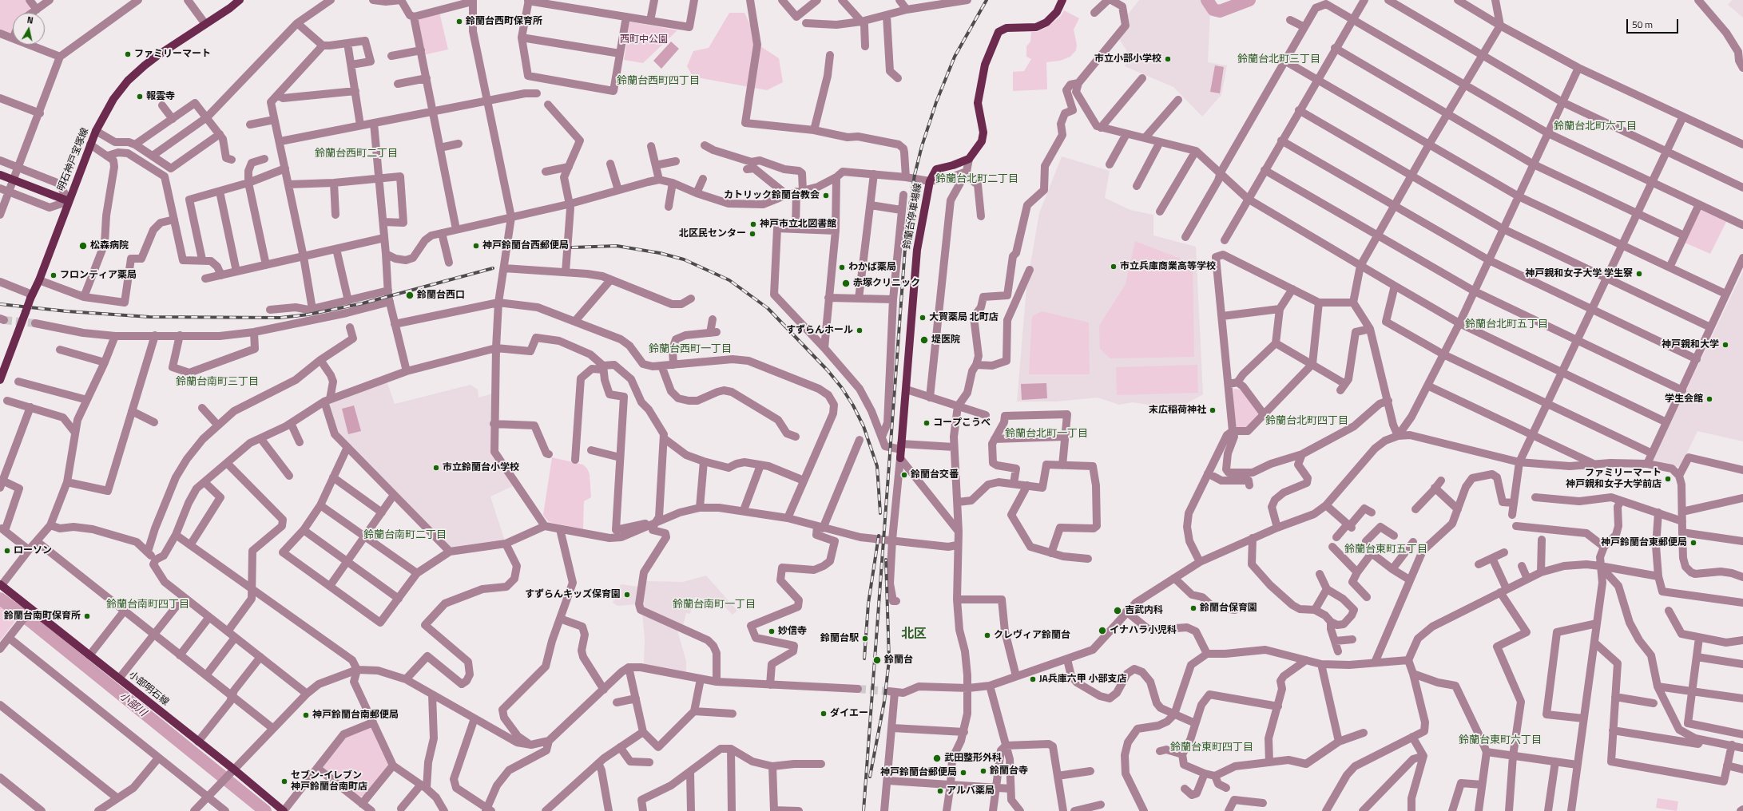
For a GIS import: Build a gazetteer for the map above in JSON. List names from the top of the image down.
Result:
{
  "streets": {
    "main road": ["明石神戸宝塚線", "鈴蘭台停車場線", "小部明石線"]
  },
  "districts": [
    "鈴蘭台北町三丁目",
    "鈴蘭台西町四丁目",
    "鈴蘭台北町六丁目",
    "鈴蘭台西町二丁目",
    "鈴蘭台北町二丁目",
    "鈴蘭台北町五丁目",
    "鈴蘭台西町一丁目",
    "鈴蘭台南町三丁目",
    "鈴蘭台北町四丁目",
    "鈴蘭台北町一丁目",
    "鈴蘭台南町二丁目",
    "鈴蘭台東町五丁目",
    "鈴蘭台南町四丁目",
    "鈴蘭台南町一丁目",
    "北区",
    "鈴蘭台東町六丁目",
    "鈴蘭台東町四丁目"
  ],
  "water": ["小部川"],
  "parks": ["西町中公園"],
  "places": [
    "鈴蘭台西町保育所",
    "ファミリーマート",
    "市立小部小学校",
    "報雲寺",
    "カトリック鈴蘭台教会",
    "神戸市立北図書館",
    "北区民センター",
    "松森病院",
    "神戸鈴蘭台西郵便局",
    "市立兵庫商業高等学校",
    "わかば薬局",
    "神戸親和女子大学 学生寮",
    "フロンティア薬局",
    "赤塚クリニック",
    "鈴蘭台西口",
    "大賀薬局 北町店",
    "すずらんホール",
    "堤医院",
    "神戸親和大学",
    "学生会館",
    "末広稲荷神社",
    "コープこうべ",
    "市立鈴蘭台小学校",
    "鈴蘭台交番",
    "ファミリーマート 神戸親和女子大学前店",
    "神戸鈴蘭台東郵便局",
    "ローソン",
    "すずらんキッズ保育園",
    "鈴蘭台保育園",
    "吉武内科",
    "鈴蘭台南町保育所",
    "イナハラ小児科",
    "妙信寺",
    "クレヴィア鈴蘭台",
    "鈴蘭台駅",
    "鈴蘭台",
    "JA兵庫六甲 小部支店",
    "ダイエー",
    "神戸鈴蘭台南郵便局",
    "武田整形外科",
    "鈴蘭台寺",
    "神戸鈴蘭台郵便局",
    "セブン-イレブン 神戸鈴蘭台南町店",
    "アルバ薬局"
  ],
  "scale_bar": "50 m",
  "north": "top"
}
